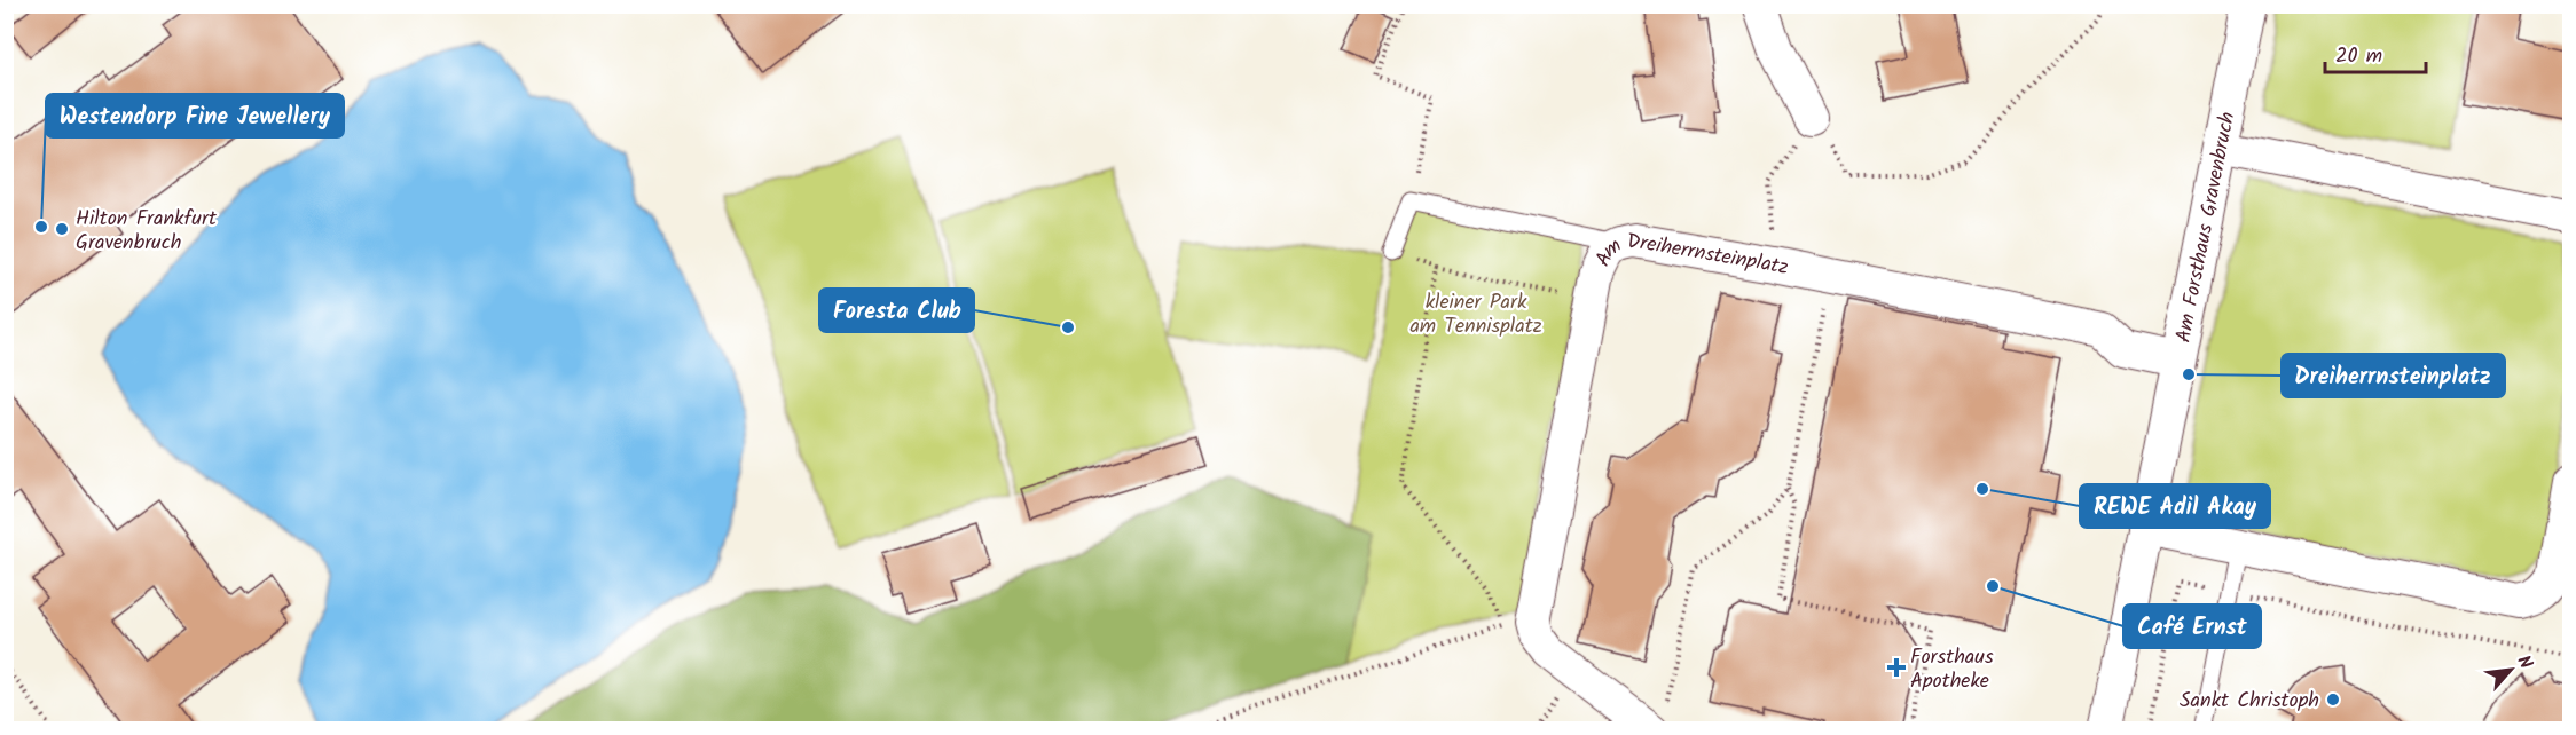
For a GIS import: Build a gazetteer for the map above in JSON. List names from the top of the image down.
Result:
{
  "streets": {
    "street": ["Am Forsthaus Gravenbruch", "Am Dreiherrnsteinplatz"]
  },
  "crossings": [
    ["Am Forsthaus Gravenbruch", "Am Dreiherrnsteinplatz"]
  ],
  "parks": ["kleiner Park am Tennisplatz"],
  "places": {
    "other": [
      "Westendorp Fine Jewellery",
      "Hilton Frankfurt Gravenbruch",
      "Foresta Club",
      "Dreiherrnsteinplatz",
      "REWE Adil Akay",
      "Café Ernst",
      "Sankt Christoph"
    ],
    "health": ["Forsthaus Apotheke"]
  },
  "scale_bar": "20 m",
  "north": "top right"
}
